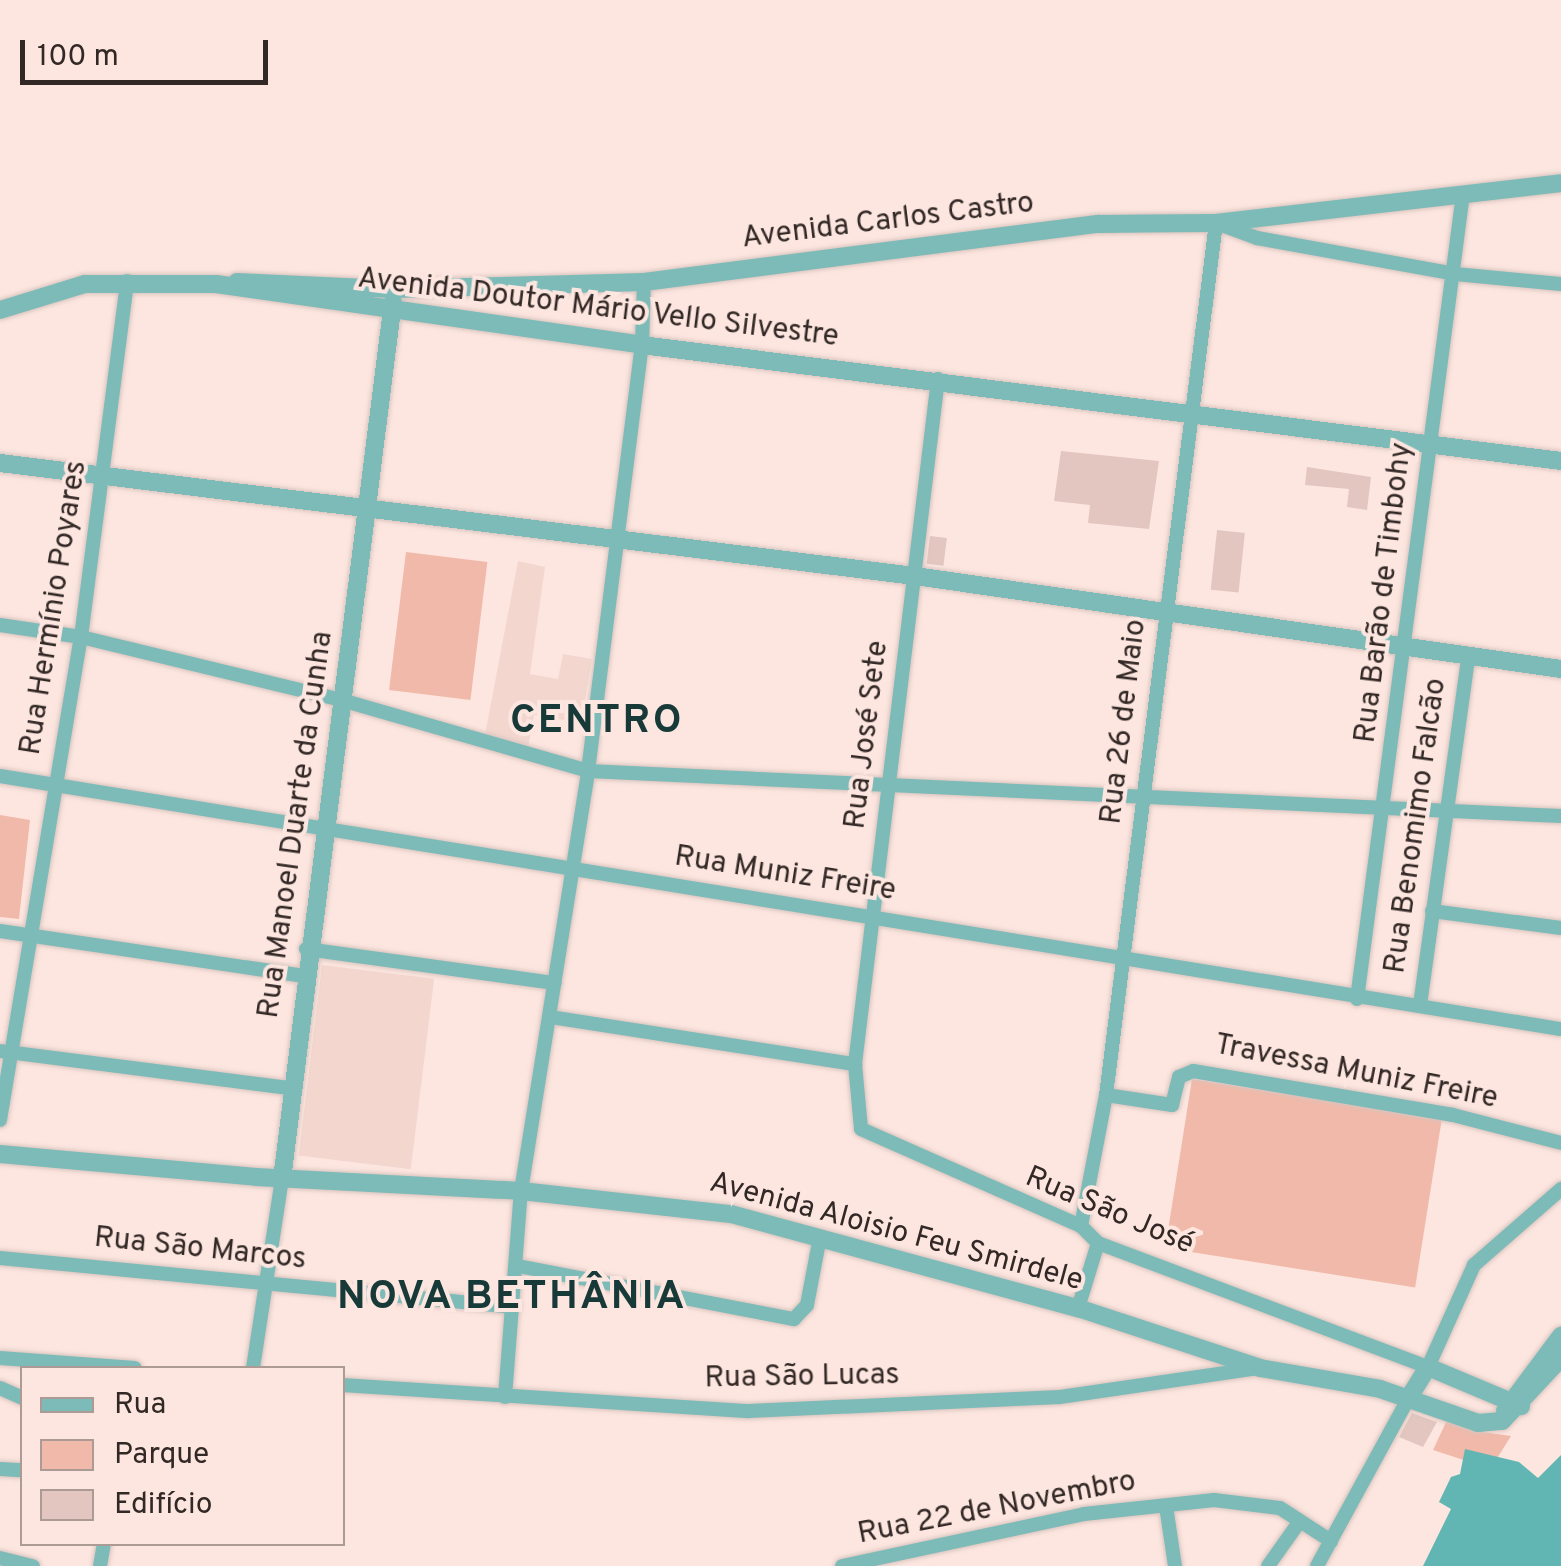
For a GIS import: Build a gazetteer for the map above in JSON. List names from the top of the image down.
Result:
{
  "streets": {
    "street": [
      "Avenida Carlos Castro",
      "Avenida Doutor Mário Vello Silvestre",
      "Rua Barão de Timbohy",
      "Rua Hermínio Poyares",
      "Rua 26 de Maio",
      "Rua José Sete",
      "Rua Manoel Duarte da Cunha",
      "Rua Benomimo Falcão",
      "Rua Muniz Freire",
      "Travessa Muniz Freire",
      "Rua São José",
      "Avenida Aloisio Feu Smirdele",
      "Rua São Marcos",
      "Rua São Lucas",
      "Rua 22 de Novembro"
    ]
  },
  "crossings": [
    ["Avenida Carlos Castro", "Avenida Doutor Mário Vello Silvestre"],
    ["Avenida Carlos Castro", "Rua Barão de Timbohy"],
    ["Avenida Carlos Castro", "Rua 26 de Maio"],
    ["Avenida Carlos Castro", "Rua Manoel Duarte da Cunha"],
    ["Avenida Doutor Mário Vello Silvestre", "Rua Barão de Timbohy"],
    ["Avenida Doutor Mário Vello Silvestre", "Rua Hermínio Poyares"],
    ["Avenida Doutor Mário Vello Silvestre", "Rua 26 de Maio"],
    ["Avenida Doutor Mário Vello Silvestre", "Rua José Sete"],
    ["Avenida Doutor Mário Vello Silvestre", "Rua Manoel Duarte da Cunha"],
    ["Rua Barão de Timbohy", "Rua Muniz Freire"],
    ["Rua Hermínio Poyares", "Rua Muniz Freire"],
    ["Rua 26 de Maio", "Rua Muniz Freire"],
    ["Rua 26 de Maio", "Travessa Muniz Freire"],
    ["Rua 26 de Maio", "Rua São José"],
    ["Rua José Sete", "Rua Muniz Freire"],
    ["Rua José Sete", "Rua São José"],
    ["Rua Manoel Duarte da Cunha", "Rua Muniz Freire"],
    ["Rua Manoel Duarte da Cunha", "Avenida Aloisio Feu Smirdele"],
    ["Rua Manoel Duarte da Cunha", "Rua São Marcos"],
    ["Rua Benomimo Falcão", "Rua Muniz Freire"],
    ["Avenida Aloisio Feu Smirdele", "Rua São Lucas"]
  ],
  "districts": ["CENTRO", "NOVA BETHÂNIA"],
  "legend": ["Rua", "Parque", "Edifício"],
  "scale_bar": "100 m"
}
